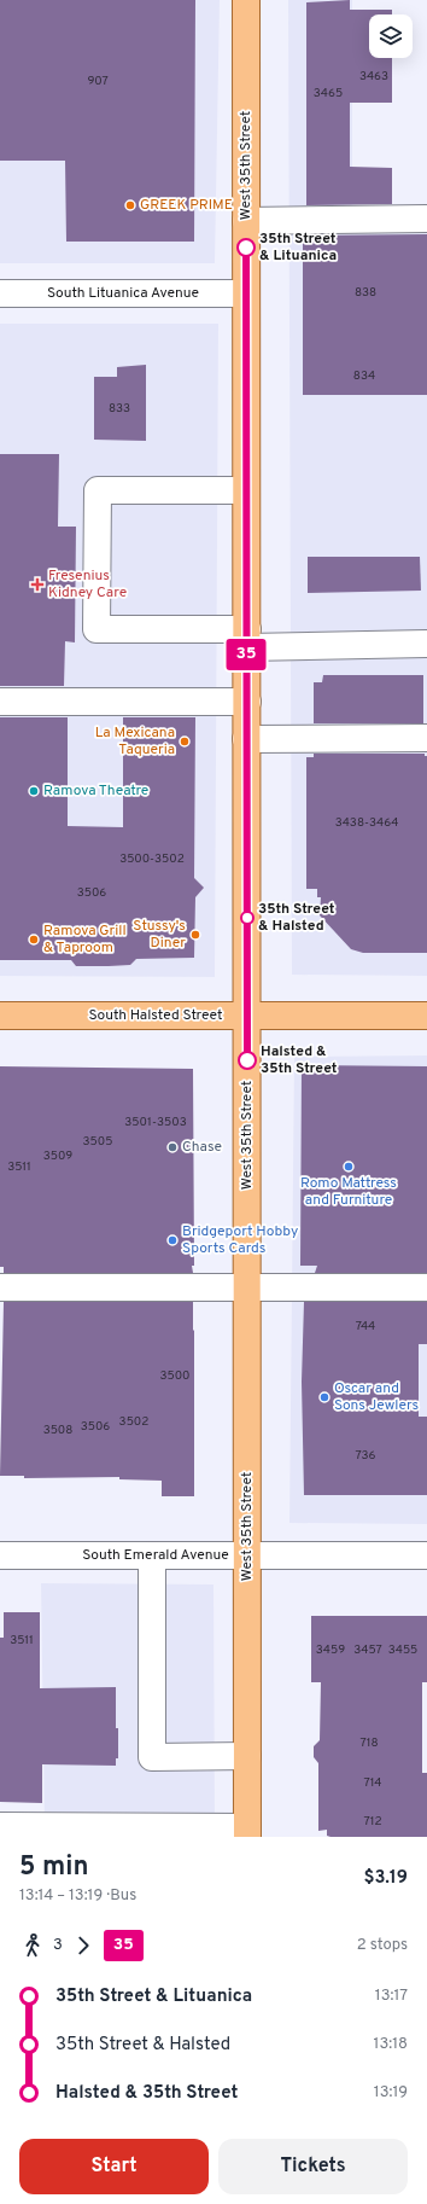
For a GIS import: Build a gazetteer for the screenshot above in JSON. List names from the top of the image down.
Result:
{
  "streets": {
    "main road": ["West 35th Street", "South Halsted Street"],
    "street": ["South Lituanica Avenue", "South Emerald Avenue"]
  },
  "crossings": [
    ["West 35th Street", "South Lituanica Avenue"],
    ["West 35th Street", "South Halsted Street"],
    ["West 35th Street", "South Emerald Avenue"]
  ],
  "places": {
    "other": [
      "GREEK PRIME",
      "35th Street & Lituanica",
      "La Mexicana Taqueria",
      "Ramova Theatre",
      "35th Street & Halsted",
      "Stussy's Diner",
      "Ramova Grill & Taproom",
      "Halsted & 35th Street",
      "Chase",
      "Romo Mattress and Furniture",
      "Bridgeport Hobby Sports Cards",
      "Oscar and Sons Jewlers"
    ],
    "health": ["Fresenius Kidney Care"]
  },
  "lines": ["bus line 35"],
  "house_numbers": [
    "3463",
    "907",
    "3465",
    "838",
    "834",
    "833",
    "3438-3464",
    "3500-3502",
    "3506",
    "3501-3503",
    "3505",
    "3509",
    "3511",
    "744",
    "3500",
    "3502",
    "3506",
    "3508",
    "736",
    "3511",
    "3459",
    "3457",
    "3455",
    "718",
    "714",
    "712"
  ],
  "page": {
    "on_map": "35",
    "heading": ["5 min", "13:14 – 13:19 · Bus", "$3.19"],
    "legs": ["3", "35", "2 stops"],
    "list": [
      {
        "name": "35th Street & Lituanica",
        "value": "13:17"
      },
      {
        "name": "35th Street & Halsted",
        "value": "13:18"
      },
      {
        "name": "Halsted & 35th Street",
        "value": "13:19"
      }
    ],
    "buttons": ["Start", "Tickets"]
  }
}
